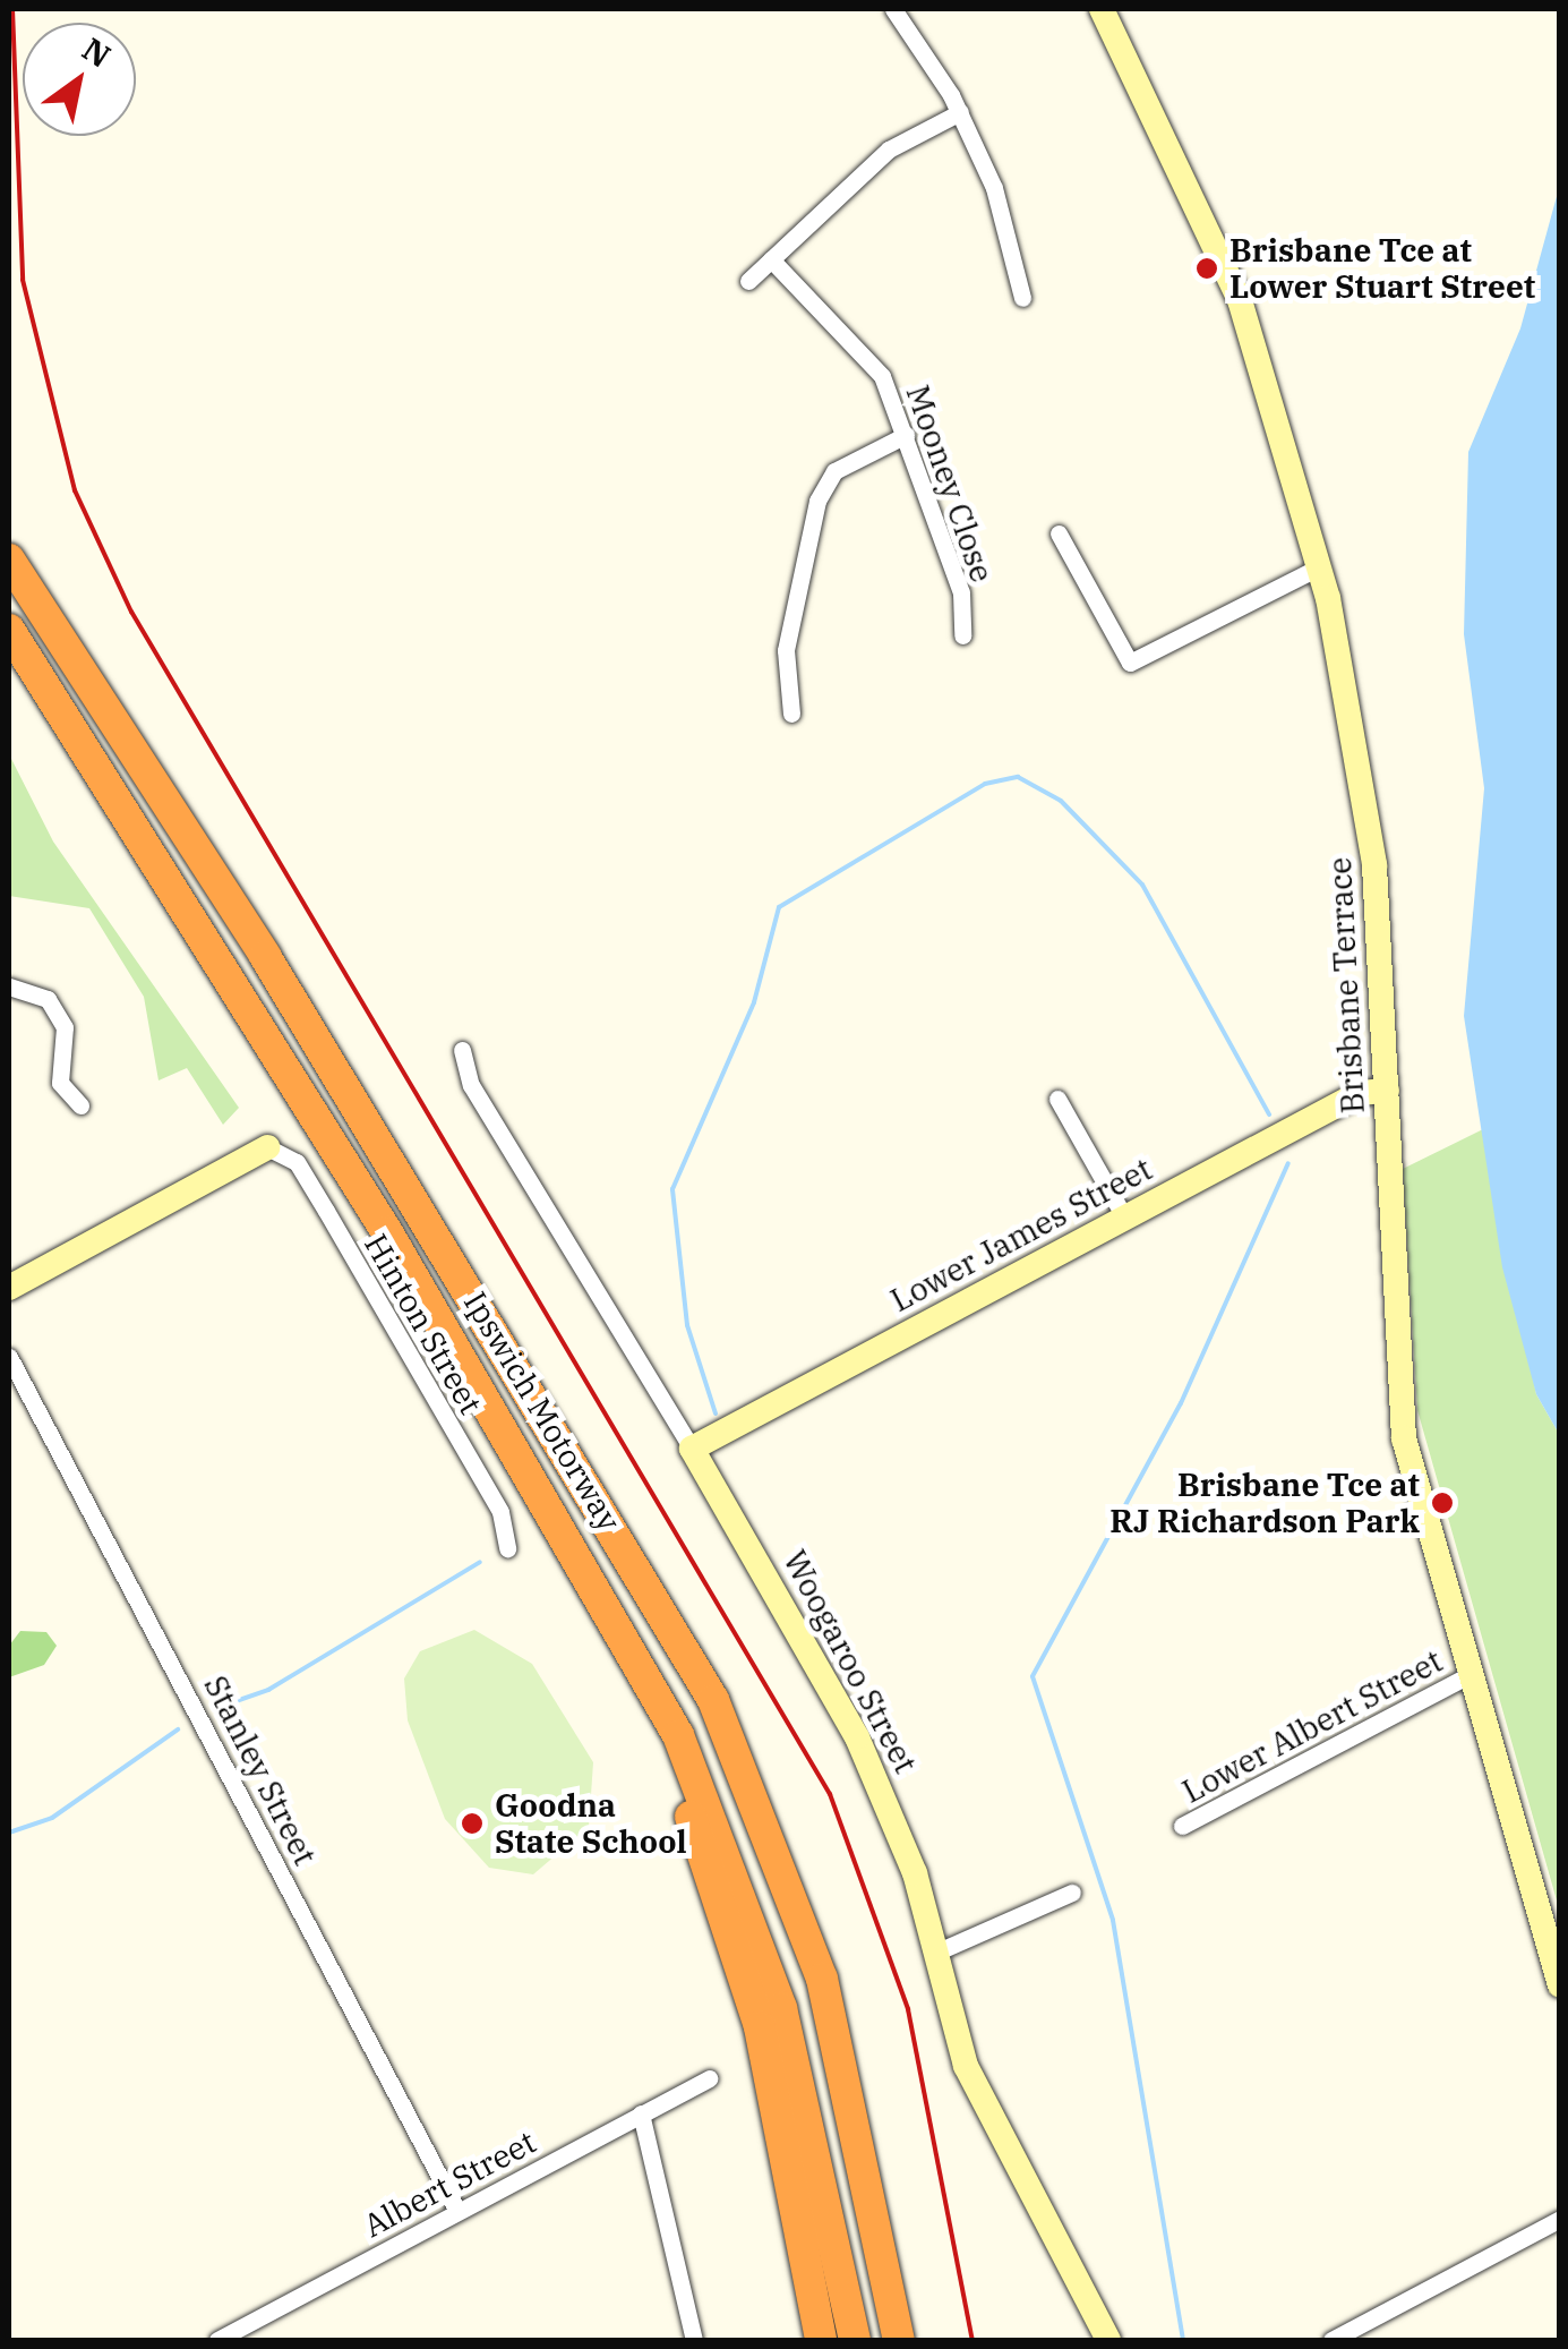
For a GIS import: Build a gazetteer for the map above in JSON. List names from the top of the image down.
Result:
{
  "streets": {
    "highway": ["Ipswich Motorway"],
    "street": [
      "Mooney Close",
      "Brisbane Terrace",
      "Lower James Street",
      "Hinton Street",
      "Woogaroo Street",
      "Lower Albert Street",
      "Stanley Street",
      "Albert Street"
    ]
  },
  "crossings": [
    ["Brisbane Terrace", "Lower James Street"],
    ["Brisbane Terrace", "Lower Albert Street"],
    ["Lower James Street", "Woogaroo Street"],
    ["Stanley Street", "Albert Street"]
  ],
  "places": ["Brisbane Tce at Lower Stuart Street", "Brisbane Tce at RJ Richardson Park", "Goodna State School"],
  "north": "top right"
}
